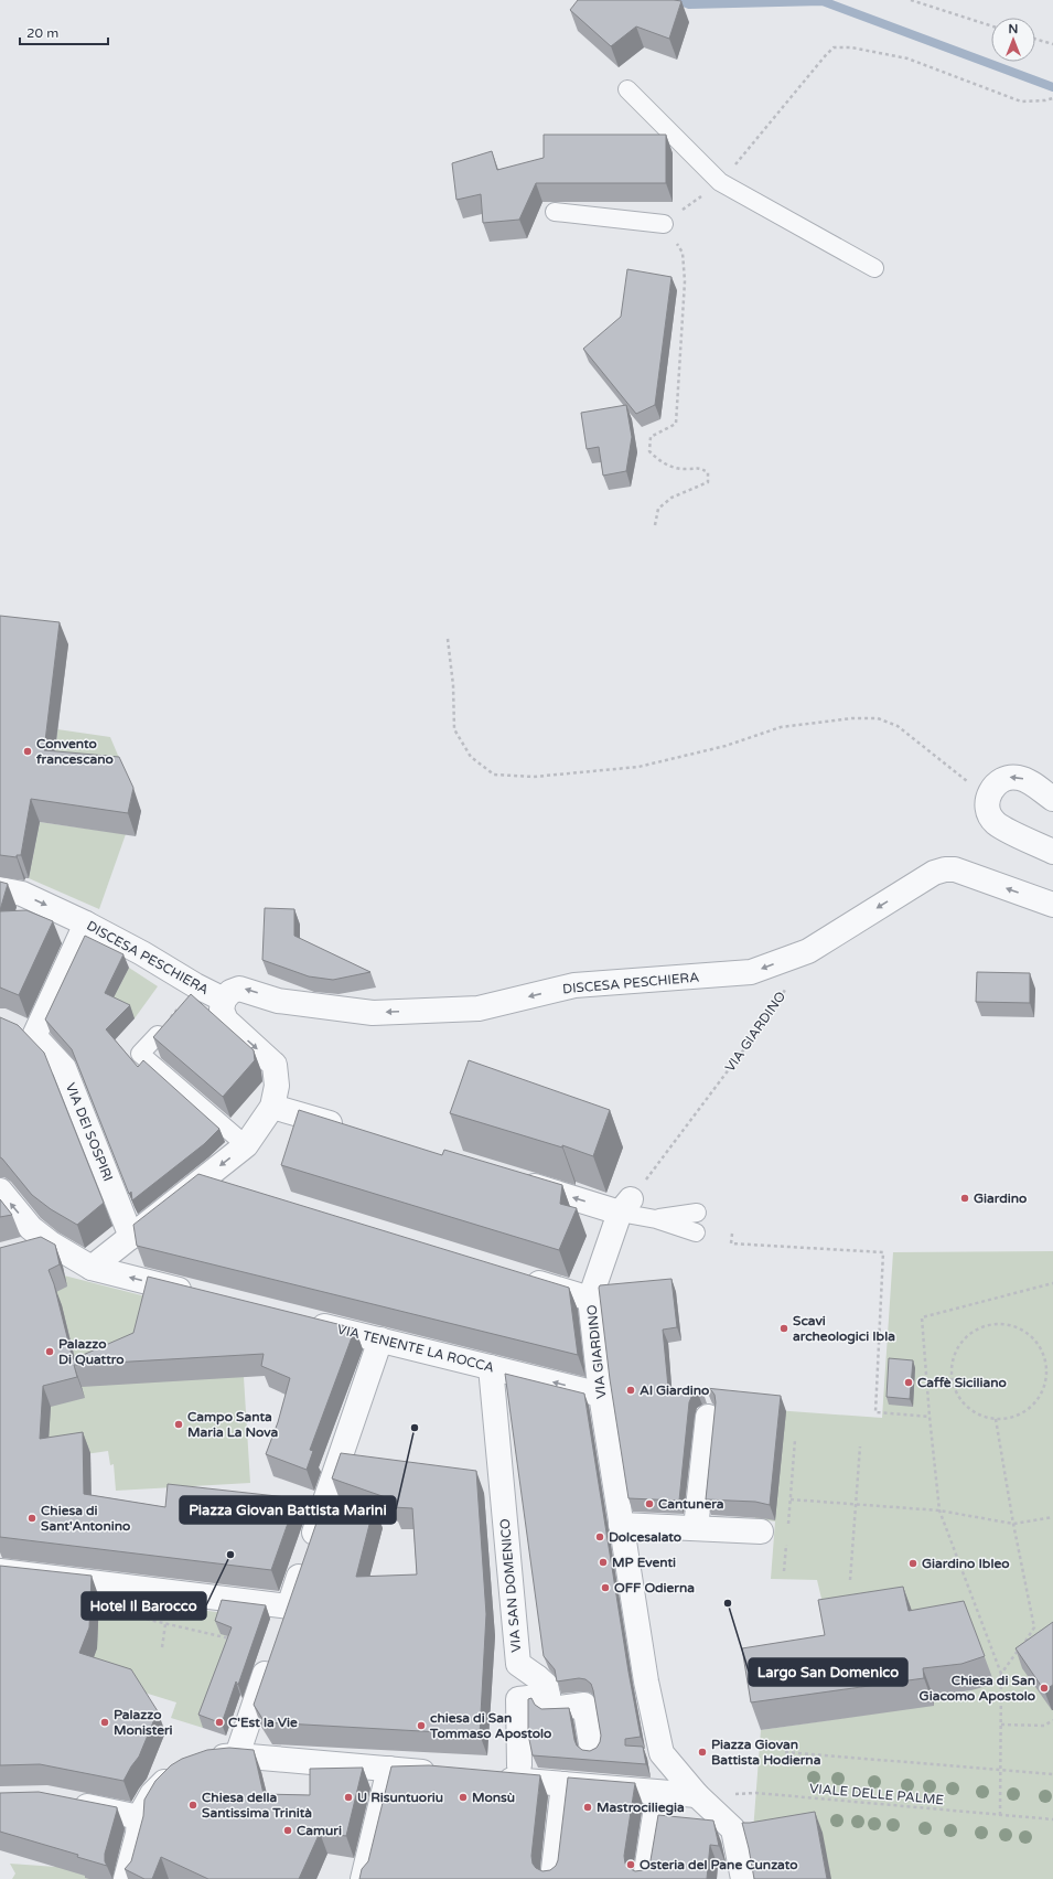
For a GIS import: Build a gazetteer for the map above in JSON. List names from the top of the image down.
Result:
{
  "streets": {
    "street": [
      "DISCESA PESCHIERA",
      "VIA GIARDINO",
      "VIA DEI SOSPIRI",
      "VIA TENENTE LA ROCCA",
      "VIA SAN DOMENICO"
    ],
    "path": ["VIALE DELLE PALME"]
  },
  "crossings": [
    ["DISCESA PESCHIERA", "VIA DEI SOSPIRI"],
    ["VIA GIARDINO", "VIA TENENTE LA ROCCA"],
    ["VIA GIARDINO", "VIALE DELLE PALME"],
    ["VIA TENENTE LA ROCCA", "VIA SAN DOMENICO"]
  ],
  "places": [
    "Convento francescano",
    "Giardino",
    "Scavi archeologici Ibla",
    "Palazzo Di Quattro",
    "Caffè Siciliano",
    "Al Giardino",
    "Campo Santa Maria La Nova",
    "Piazza Giovan Battista Marini",
    "Cantunera",
    "Chiesa di Sant'Antonino",
    "Dolcesalato",
    "Hotel Il Barocco",
    "MP Eventi",
    "Giardino Ibleo",
    "OFF Odierna",
    "Largo San Domenico",
    "Chiesa di San Giacomo Apostolo",
    "Palazzo Monisteri",
    "C'Est la Vie",
    "chiesa di San Tommaso Apostolo",
    "Piazza Giovan Battista Hodierna",
    "U Risuntuoriu",
    "Monsù",
    "Chiesa della Santissima Trinità",
    "Mastrociliegia",
    "Camuri",
    "Osteria del Pane Cunzato"
  ],
  "scale_bar": "20 m",
  "north": "top"
}
